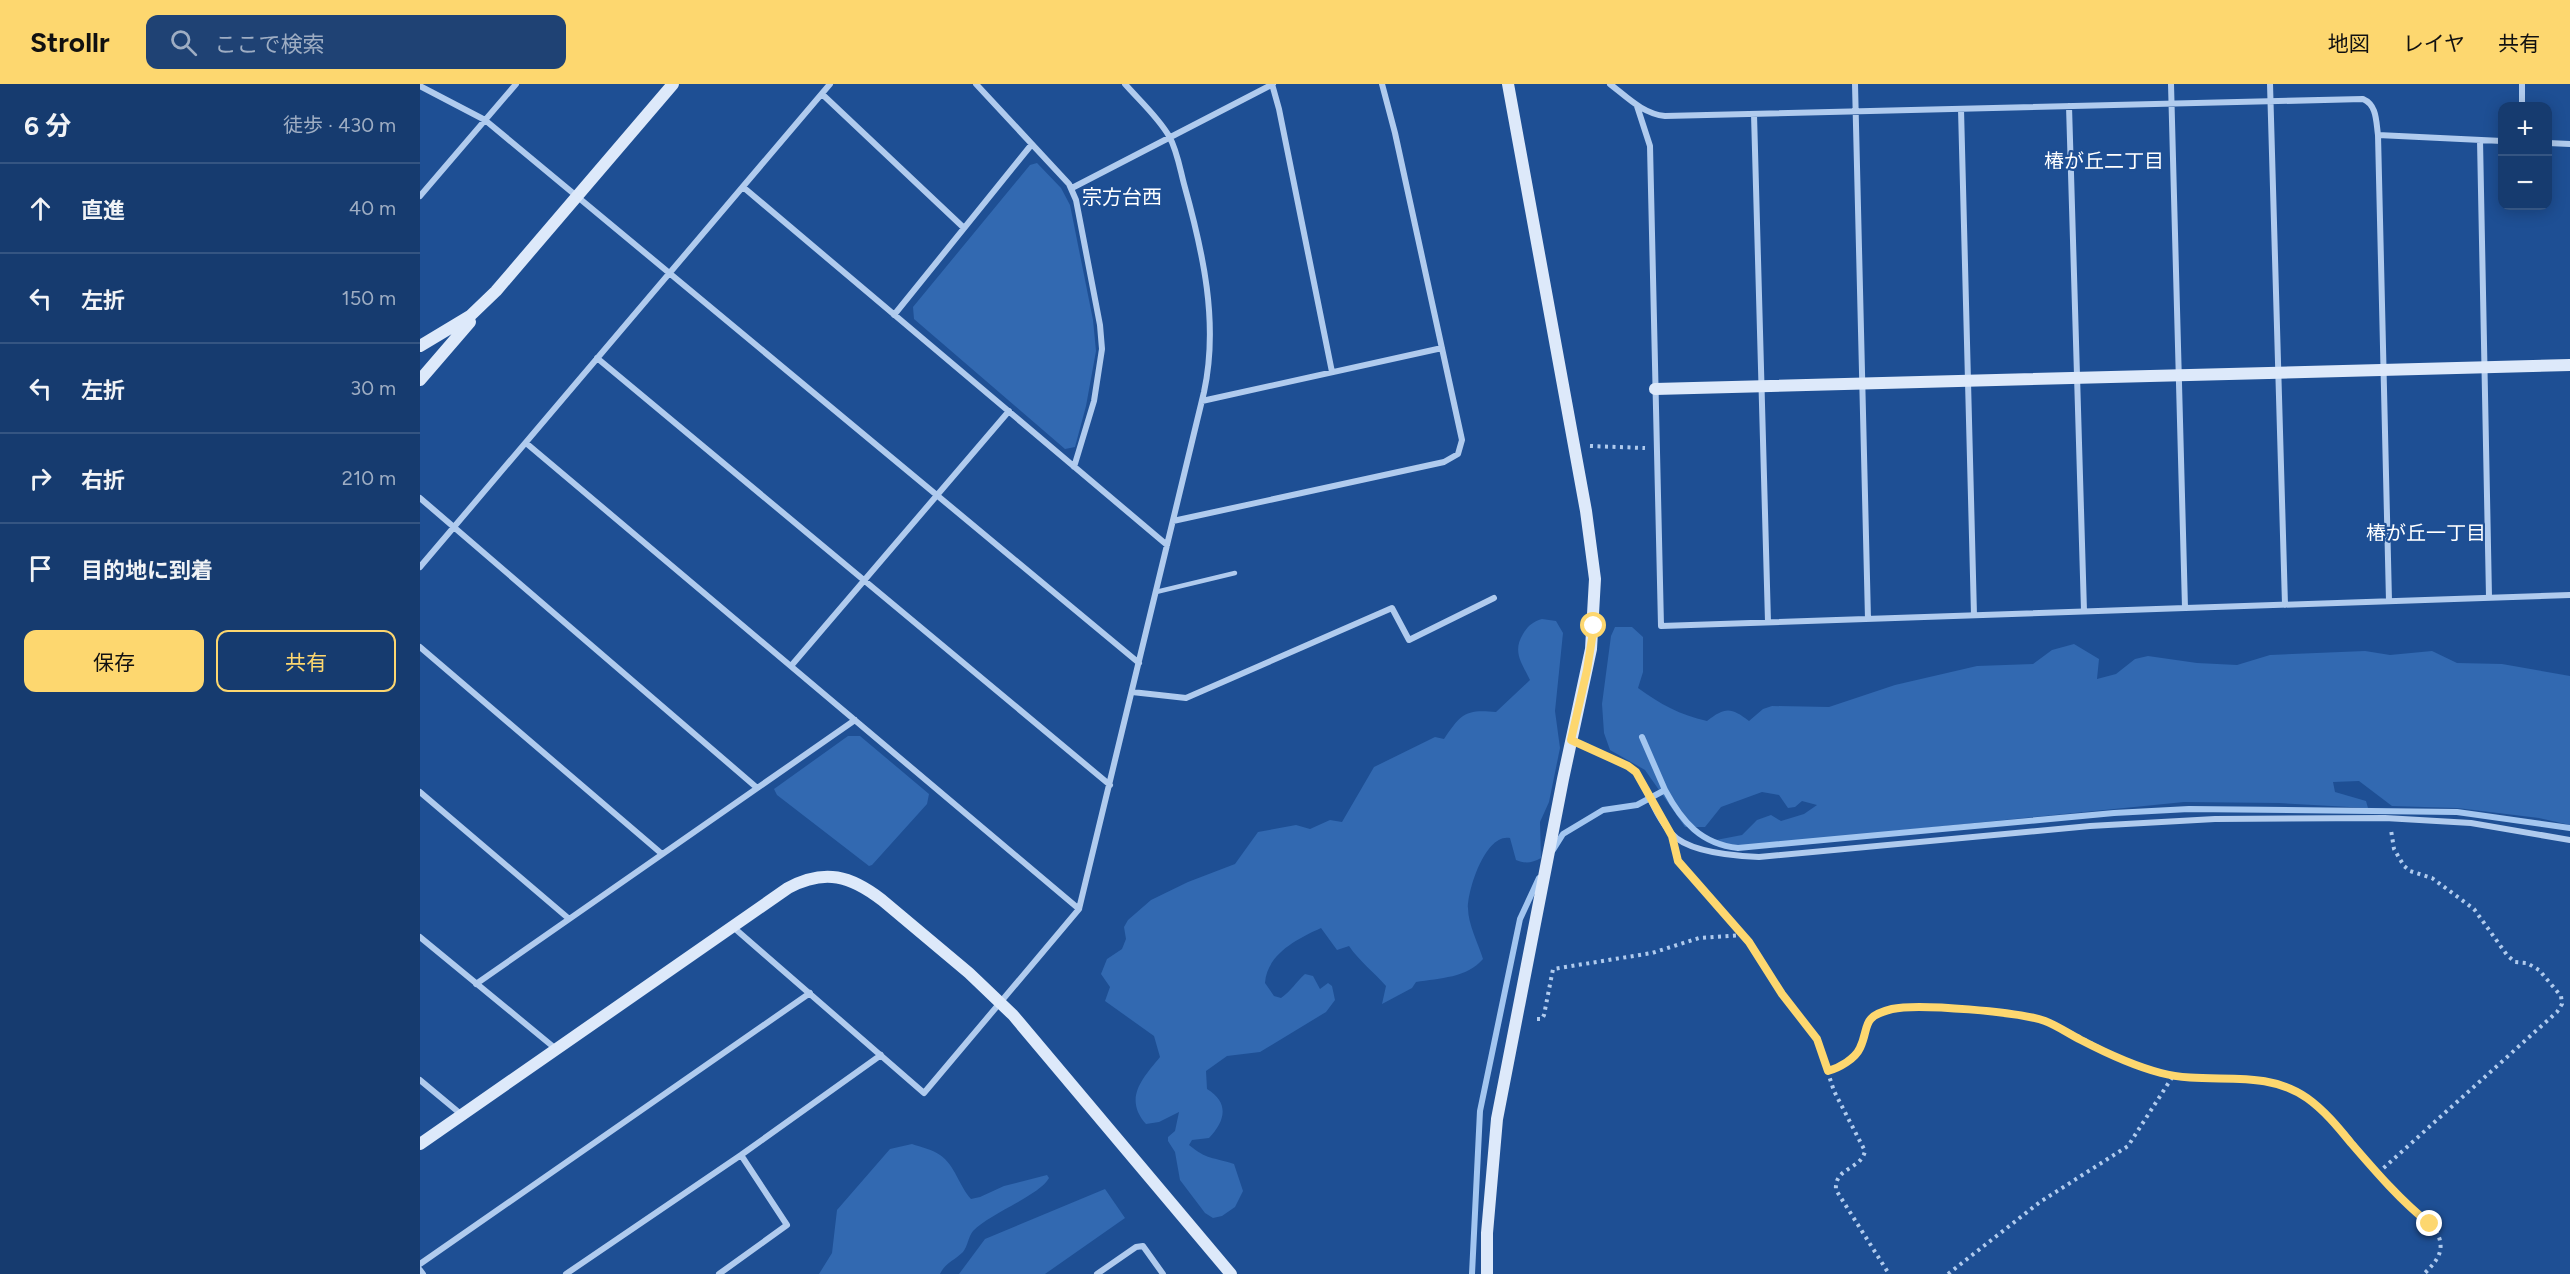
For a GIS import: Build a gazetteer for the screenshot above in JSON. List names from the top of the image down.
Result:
{
  "districts": ["椿が丘二丁目", "宗方台西", "椿が丘一丁目"],
  "page": {
    "header": "Strollr",
    "search": "ここで検索",
    "nav": ["地図", "レイヤ", "共有"],
    "heading": ["6 分", "徒歩 · 430 m"],
    "map_buttons": ["+", "−"],
    "list": [
      ["直進", "40 m"],
      ["左折", "150 m"],
      ["左折", "30 m"],
      ["右折", "210 m"],
      "目的地に到着"
    ],
    "buttons": ["保存", "共有"]
  }
}
